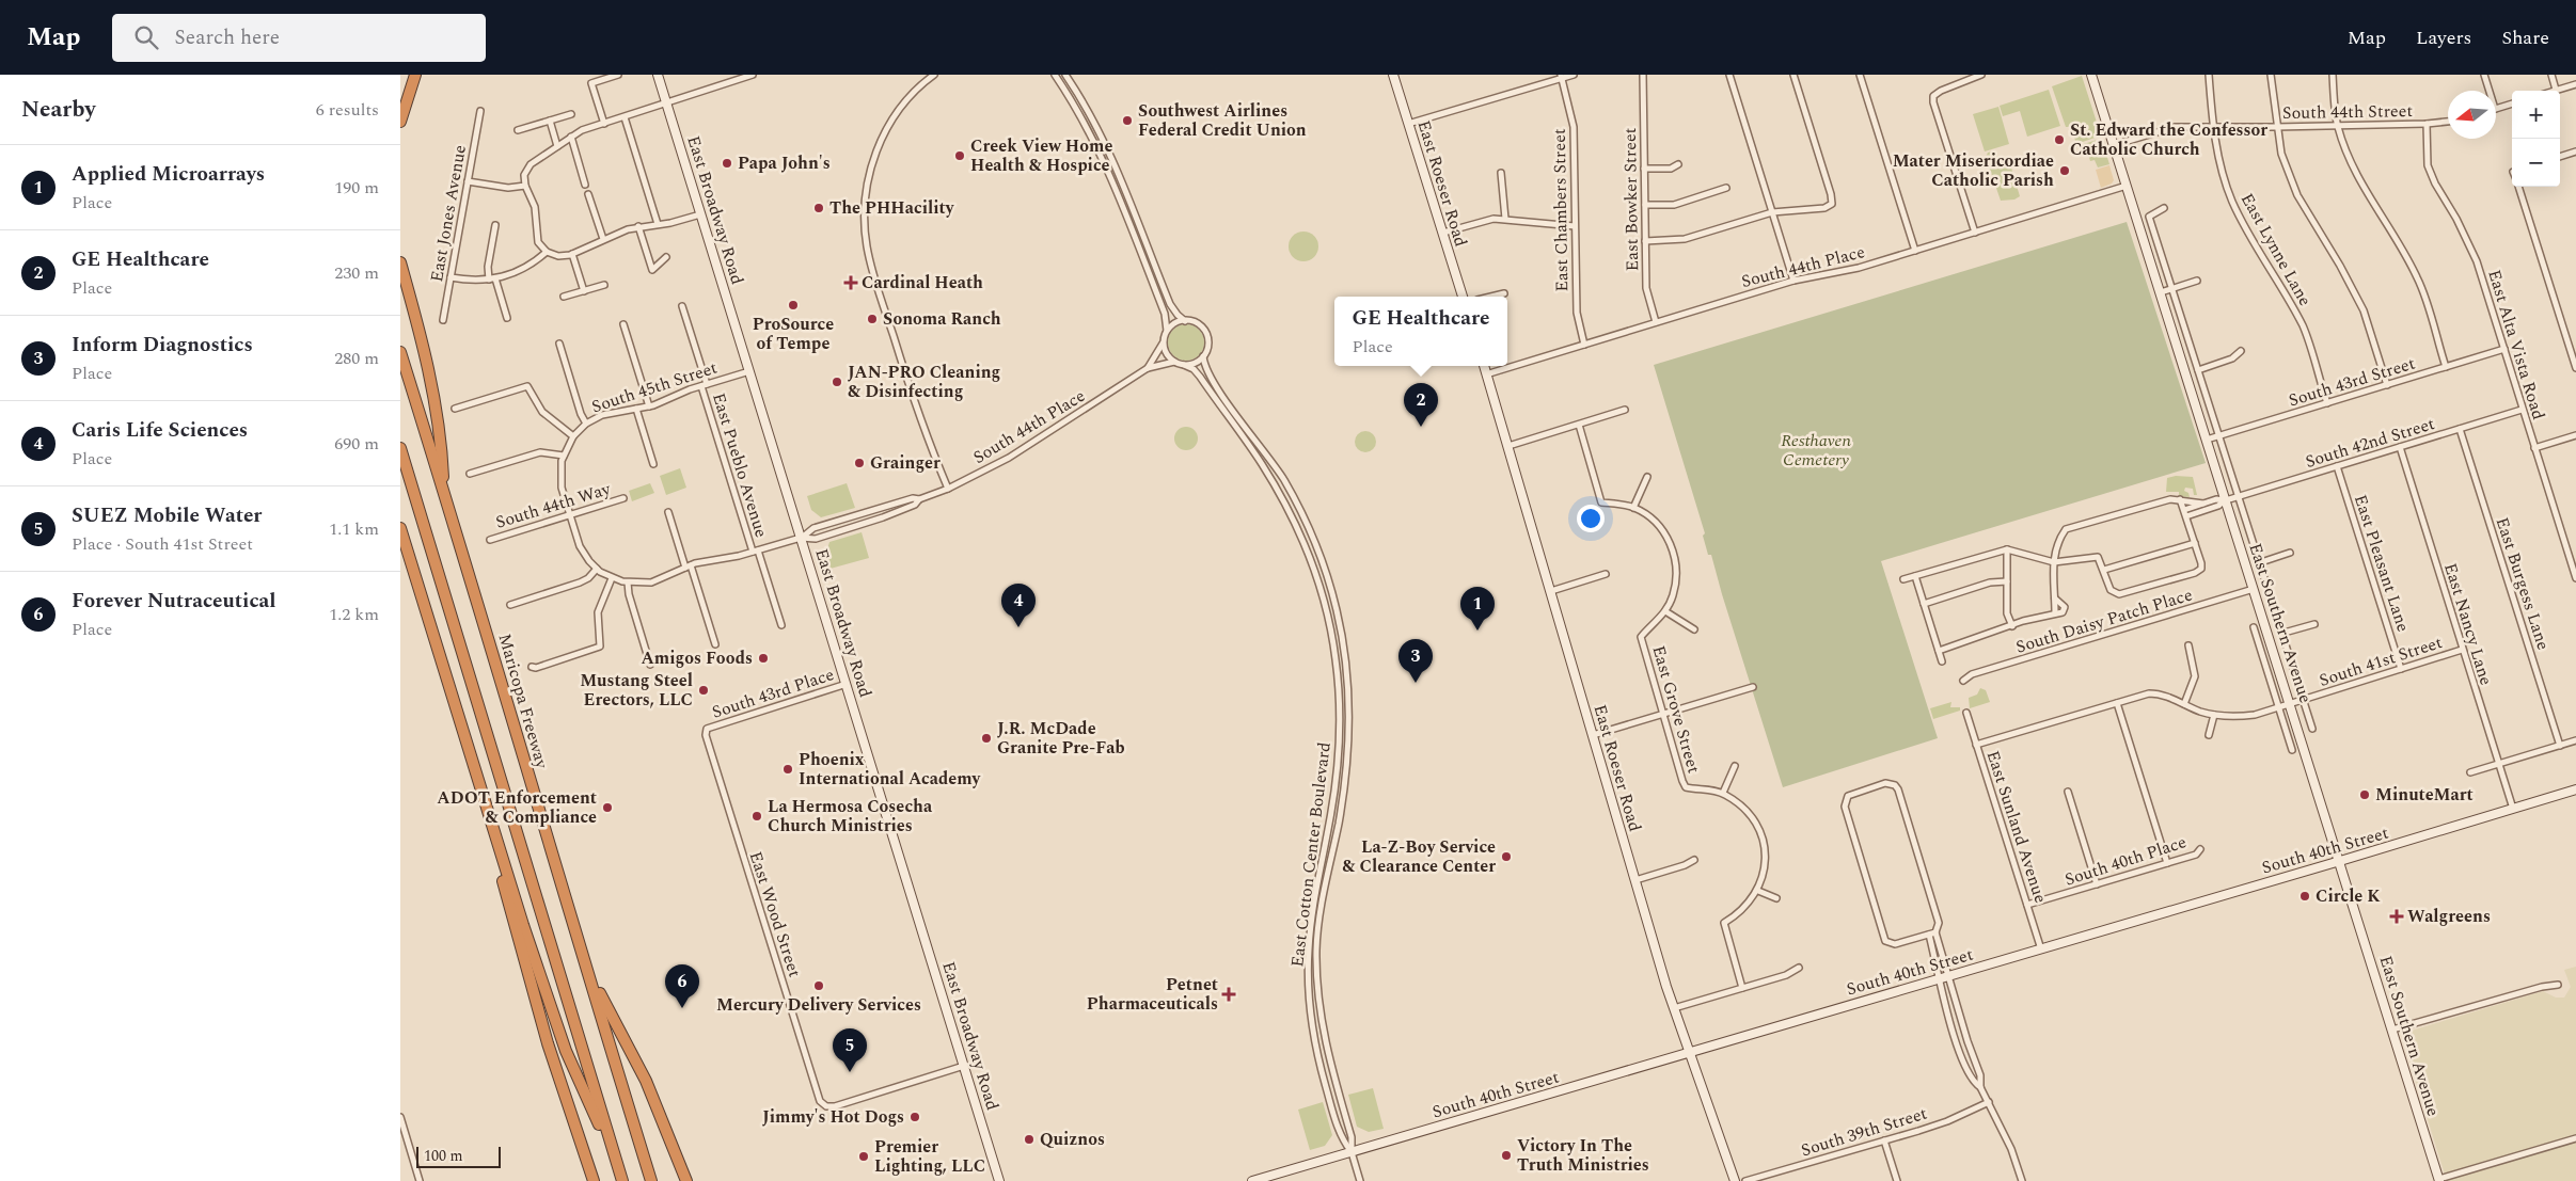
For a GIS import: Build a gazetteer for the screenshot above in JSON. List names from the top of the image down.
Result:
{
  "streets": {
    "highway": ["Maricopa Freeway"],
    "main road": [
      "East Roeser Road",
      "East Broadway Road",
      "East Southern Avenue",
      "South 40th Street"
    ],
    "street": [
      "South 44th Street",
      "East Bowker Street",
      "East Chambers Street",
      "East Jones Avenue",
      "East Lynne Lane",
      "South 44th Place",
      "East Alta Vista Road",
      "South 43rd Street",
      "South 45th Street",
      "South 42nd Street",
      "East Pueblo Avenue",
      "South 44th Way",
      "East Pleasant Lane",
      "East Burgess Lane",
      "South Daisy Patch Place",
      "East Nancy Lane",
      "South 41st Street",
      "South 43rd Place",
      "East Grove Street",
      "East Sunland Avenue",
      "East Cotton Center Boulevard",
      "South 40th Place",
      "East Wood Street",
      "South 39th Street"
    ]
  },
  "crossings": [
    ["South 44th Street", "East Lynne Lane"],
    ["South 44th Street", "East Alta Vista Road"],
    ["South 44th Street", "East Southern Avenue"],
    ["East Roeser Road", "South 44th Place"],
    ["East Roeser Road", "South 40th Street"],
    ["East Bowker Street", "South 44th Place"],
    ["East Broadway Road", "South 44th Place"],
    ["East Broadway Road", "South 45th Street"],
    ["East Broadway Road", "South 43rd Place"],
    ["East Broadway Road", "East Wood Street"],
    ["East Chambers Street", "South 44th Place"],
    ["East Lynne Lane", "South 43rd Street"],
    ["South 44th Place", "South 45th Street"],
    ["South 44th Place", "East Pueblo Avenue"],
    ["South 44th Place", "South 44th Way"],
    ["South 44th Place", "East Southern Avenue"],
    ["South 44th Place", "East Cotton Center Boulevard"],
    ["East Alta Vista Road", "South 43rd Street"],
    ["East Alta Vista Road", "South 42nd Street"],
    ["South 43rd Street", "East Southern Avenue"],
    ["South 45th Street", "East Pueblo Avenue"],
    ["South 42nd Street", "East Pleasant Lane"],
    ["South 42nd Street", "East Burgess Lane"],
    ["South 42nd Street", "East Southern Avenue"],
    ["South 42nd Street", "East Nancy Lane"],
    ["East Pleasant Lane", "South 41st Street"],
    ["South Daisy Patch Place", "East Southern Avenue"],
    ["East Southern Avenue", "South 41st Street"],
    ["East Southern Avenue", "South 40th Street"],
    ["East Nancy Lane", "South 41st Street"],
    ["East Nancy Lane", "South 40th Street"],
    ["South 41st Street", "East Sunland Avenue"],
    ["South 43rd Place", "East Wood Street"],
    ["East Sunland Avenue", "South 40th Street"],
    ["East Sunland Avenue", "South 40th Place"],
    ["South 40th Street", "East Cotton Center Boulevard"]
  ],
  "parks": ["Resthaven Cemetery"],
  "places": {
    "other": [
      "Southwest Airlines Federal Credit Union",
      "St. Edward the Confessor Catholic Church",
      "Creek View Home Health & Hospice",
      "Papa John's",
      "Mater Misericordiae Catholic Parish",
      "The PHHacility",
      "ProSource of Tempe",
      "Sonoma Ranch",
      "JAN-PRO Cleaning & Disinfecting",
      "Grainger",
      "Amigos Foods",
      "Mustang Steel Erectors, LLC",
      "J.R. McDade Granite Pre-Fab",
      "Phoenix International Academy",
      "MinuteMart",
      "ADOT Enforcement & Compliance",
      "La Hermosa Cosecha Church Ministries",
      "La-Z-Boy Service & Clearance Center",
      "Circle K",
      "Mercury Delivery Services",
      "Jimmy's Hot Dogs",
      "Quiznos",
      "Victory In The Truth Ministries",
      "Premier Lighting, LLC"
    ],
    "health": ["Cardinal Heath", "Walgreens", "Petnet Pharmaceuticals"]
  },
  "scale_bar": "100 m",
  "north": "left",
  "page": {
    "header": "Map",
    "search": "Search here",
    "nav": ["Map", "Layers", "Share"],
    "heading": ["Nearby", "6 results"],
    "map_buttons": ["+", "−"],
    "list": [
      {
        "mark": "1",
        "name": "Applied Microarrays",
        "note": "Place",
        "value": "190 m"
      },
      {
        "mark": "2",
        "name": "GE Healthcare",
        "note": "Place",
        "value": "230 m"
      },
      {
        "mark": "3",
        "name": "Inform Diagnostics",
        "note": "Place",
        "value": "280 m"
      },
      {
        "mark": "4",
        "name": "Caris Life Sciences",
        "note": "Place",
        "value": "690 m"
      },
      {
        "mark": "5",
        "name": "SUEZ Mobile Water",
        "note": "Place · South 41st Street",
        "value": "1.1 km"
      },
      {
        "mark": "6",
        "name": "Forever Nutraceutical",
        "note": "Place",
        "value": "1.2 km"
      }
    ],
    "popup": ["GE Healthcare", "Place"],
    "pins": [
      "2",
      "4",
      "1",
      "3",
      "6",
      "5"
    ],
    "scale": "100 m"
  }
}
